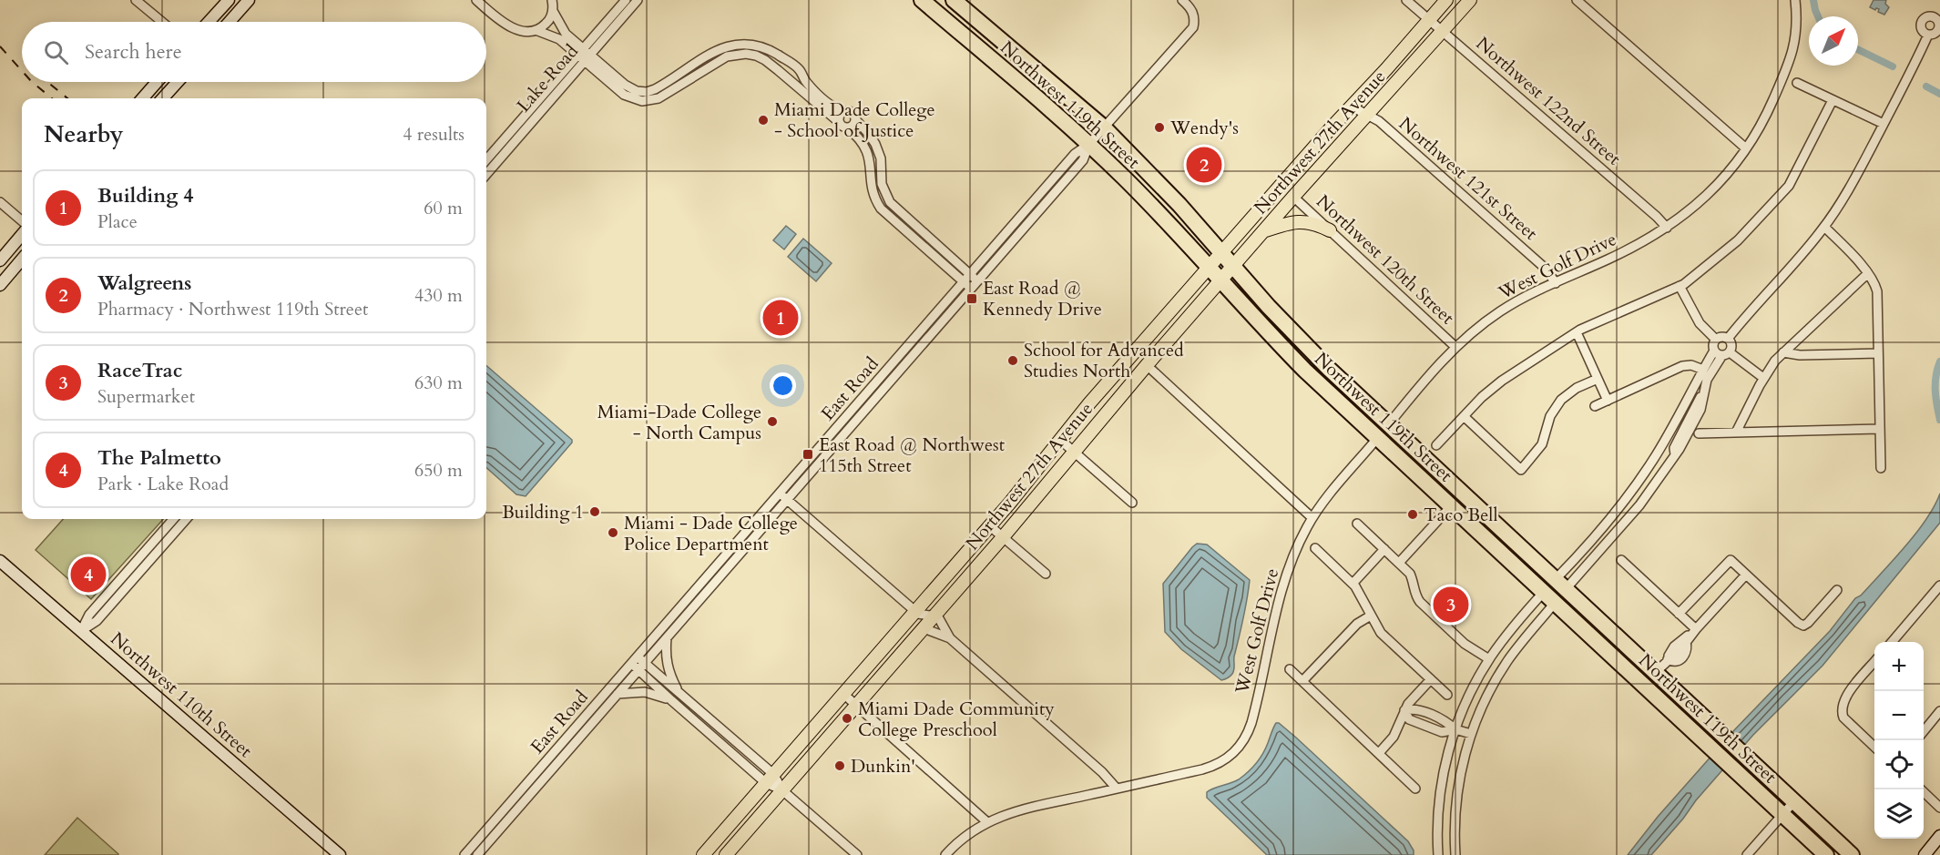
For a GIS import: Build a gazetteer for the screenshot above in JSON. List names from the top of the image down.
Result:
{
  "streets": {
    "highway": ["Northwest 119th Street"],
    "main road": ["Northwest 27th Avenue"],
    "street": [
      "Lake Road",
      "Northwest 122nd Street",
      "Northwest 121st Street",
      "Northwest 120th Street",
      "West Golf Drive",
      "East Road",
      "Northwest 110th Street"
    ]
  },
  "crossings": [
    ["Northwest 122nd Street", "Northwest 27th Avenue"],
    ["Northwest 122nd Street", "West Golf Drive"],
    ["Northwest 119th Street", "Northwest 27th Avenue"],
    ["Northwest 119th Street", "West Golf Drive"],
    ["Northwest 119th Street", "East Road"],
    ["Northwest 27th Avenue", "Northwest 121st Street"],
    ["Northwest 27th Avenue", "Northwest 120th Street"],
    ["Northwest 121st Street", "West Golf Drive"],
    ["Northwest 120th Street", "West Golf Drive"]
  ],
  "places": {
    "other": [
      "Miami Dade College - School of Justice",
      "Wendy's",
      "School for Advanced Studies North",
      "Miami-Dade College - North Campus",
      "Building 1",
      "Taco Bell",
      "Miami - Dade College Police Department",
      "Miami Dade Community College Preschool",
      "Dunkin'"
    ],
    "transit": ["East Road @ Kennedy Drive", "East Road @ Northwest 115th Street"]
  },
  "north": "top right",
  "page": {
    "search": "Search here",
    "heading": ["Nearby", "4 results"],
    "pins": [
      "2",
      "1",
      "4",
      "3"
    ],
    "list": [
      {
        "mark": "1",
        "name": "Building 4",
        "note": "Place",
        "value": "60 m"
      },
      {
        "mark": "2",
        "name": "Walgreens",
        "note": "Pharmacy · Northwest 119th Street",
        "value": "430 m"
      },
      {
        "mark": "3",
        "name": "RaceTrac",
        "note": "Supermarket",
        "value": "630 m"
      },
      {
        "mark": "4",
        "name": "The Palmetto",
        "note": "Park · Lake Road",
        "value": "650 m"
      }
    ],
    "map_buttons": ["+", "−"]
  }
}
